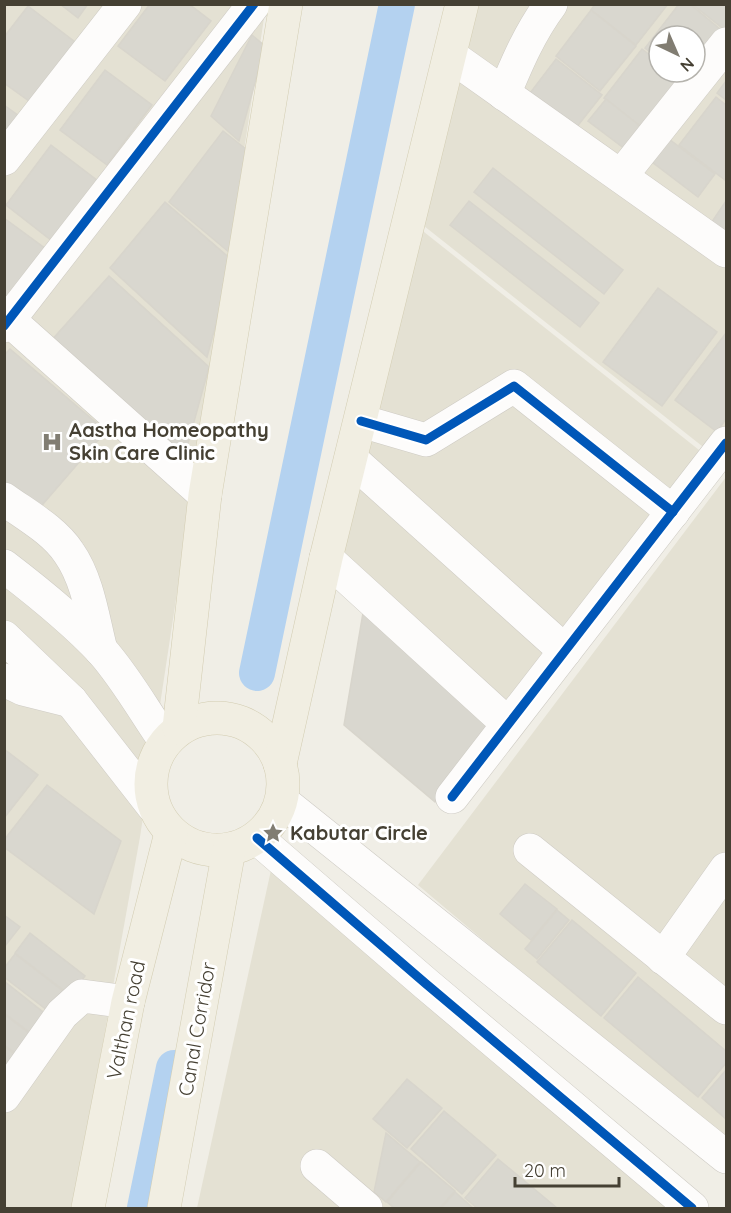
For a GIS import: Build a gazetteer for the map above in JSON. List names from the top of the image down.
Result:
{
  "streets": {
    "main road": ["Valthan road", "Canal Corridor"]
  },
  "crossings": [
    ["Valthan road", "Canal Corridor"]
  ],
  "places": {
    "hospital": ["Aastha Homeopathy Skin Care Clinic"],
    "place": ["Kabutar Circle"]
  },
  "scale_bar": "20 m",
  "north": "bottom right"
}
